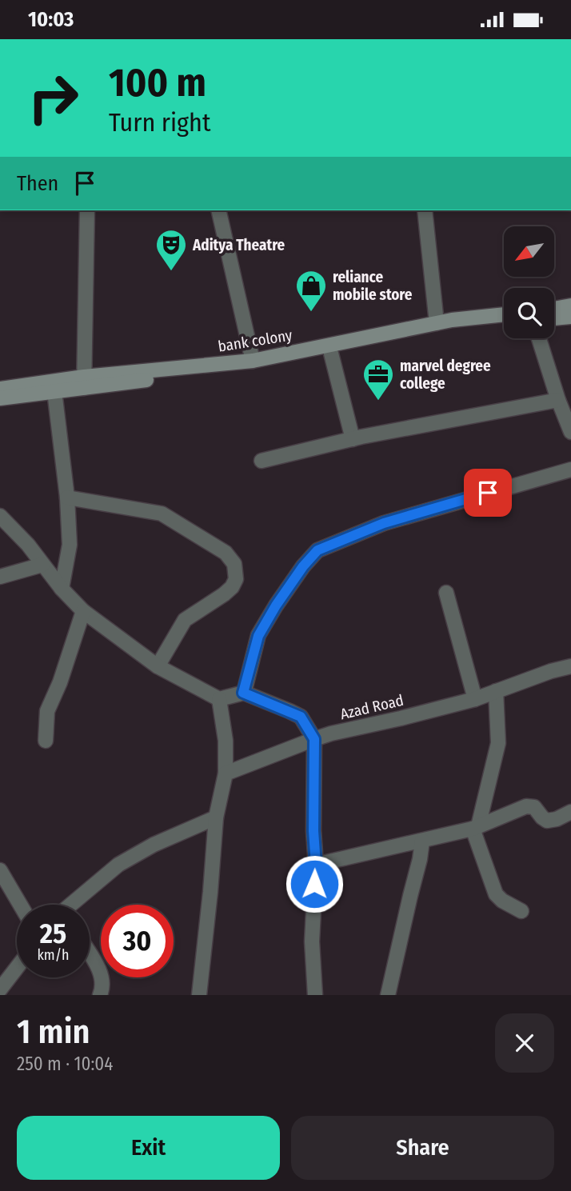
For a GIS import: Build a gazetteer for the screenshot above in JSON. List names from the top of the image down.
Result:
{
  "streets": {
    "main road": ["bank colony"],
    "street": ["Azad Road"]
  },
  "places": {
    "theatre": ["Aditya Theatre"],
    "shop": ["reliance mobile store"],
    "office": ["marvel degree college"]
  },
  "north": "bottom left",
  "page": {
    "status": "10:03",
    "turn": ["100 m", "Turn right"],
    "then": "Then",
    "speed": "25 km/h",
    "limit": "30",
    "heading": ["1 min", "250 m · 10:04"],
    "buttons": ["Exit", "Share"]
  }
}
